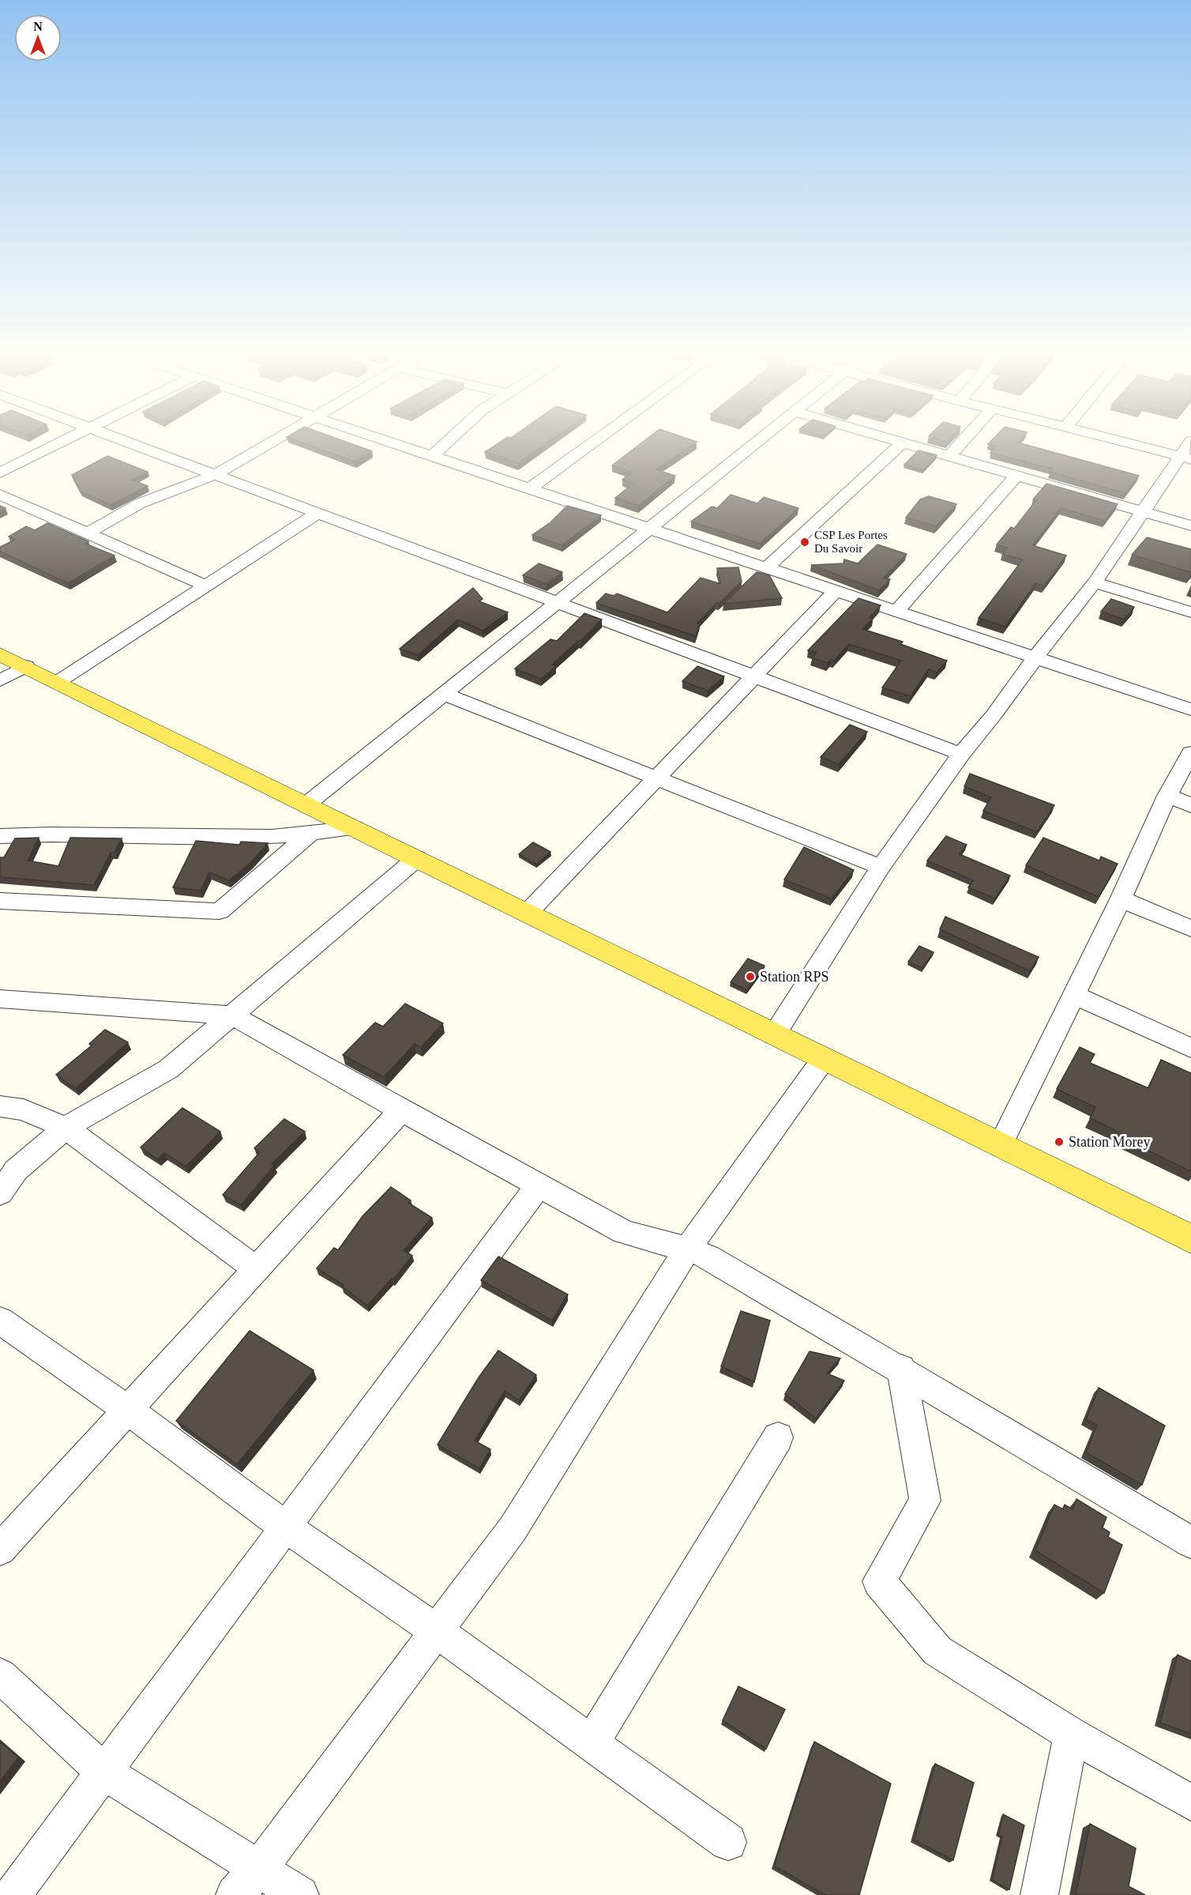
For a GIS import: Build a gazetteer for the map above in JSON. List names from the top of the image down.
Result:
{
  "places": ["CSP Les Portes Du Savoir", "Station RPS", "Station Morey"],
  "north": "top"
}
